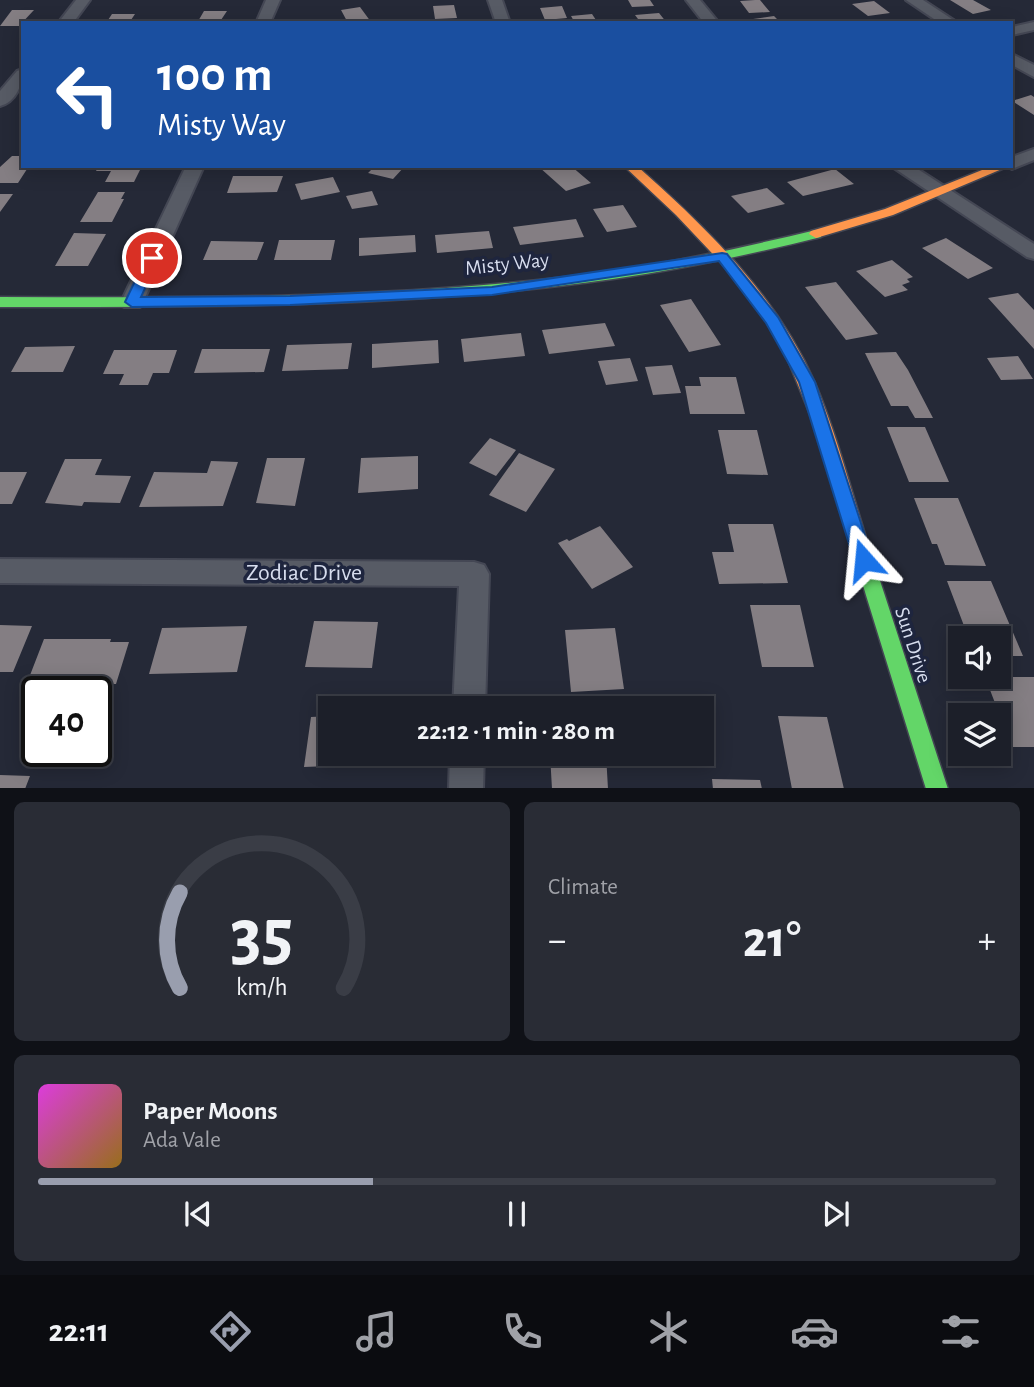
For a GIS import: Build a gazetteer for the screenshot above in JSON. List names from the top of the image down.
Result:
{
  "streets": {
    "street": ["Misty Way", "Zodiac Drive", "Sun Drive"]
  },
  "crossings": [
    ["Misty Way", "Sun Drive"]
  ],
  "page": {
    "turn": ["100 m", "Misty Way"],
    "limit": "40",
    "trip": "22:12 · 1 min · 280 m",
    "tile": "Climate",
    "heat": ["−", "21°", "+"],
    "song": ["Paper Moons", "Ada Vale"],
    "tabs": "22:11",
    "gauge": ["35", "km/h"]
  }
}
